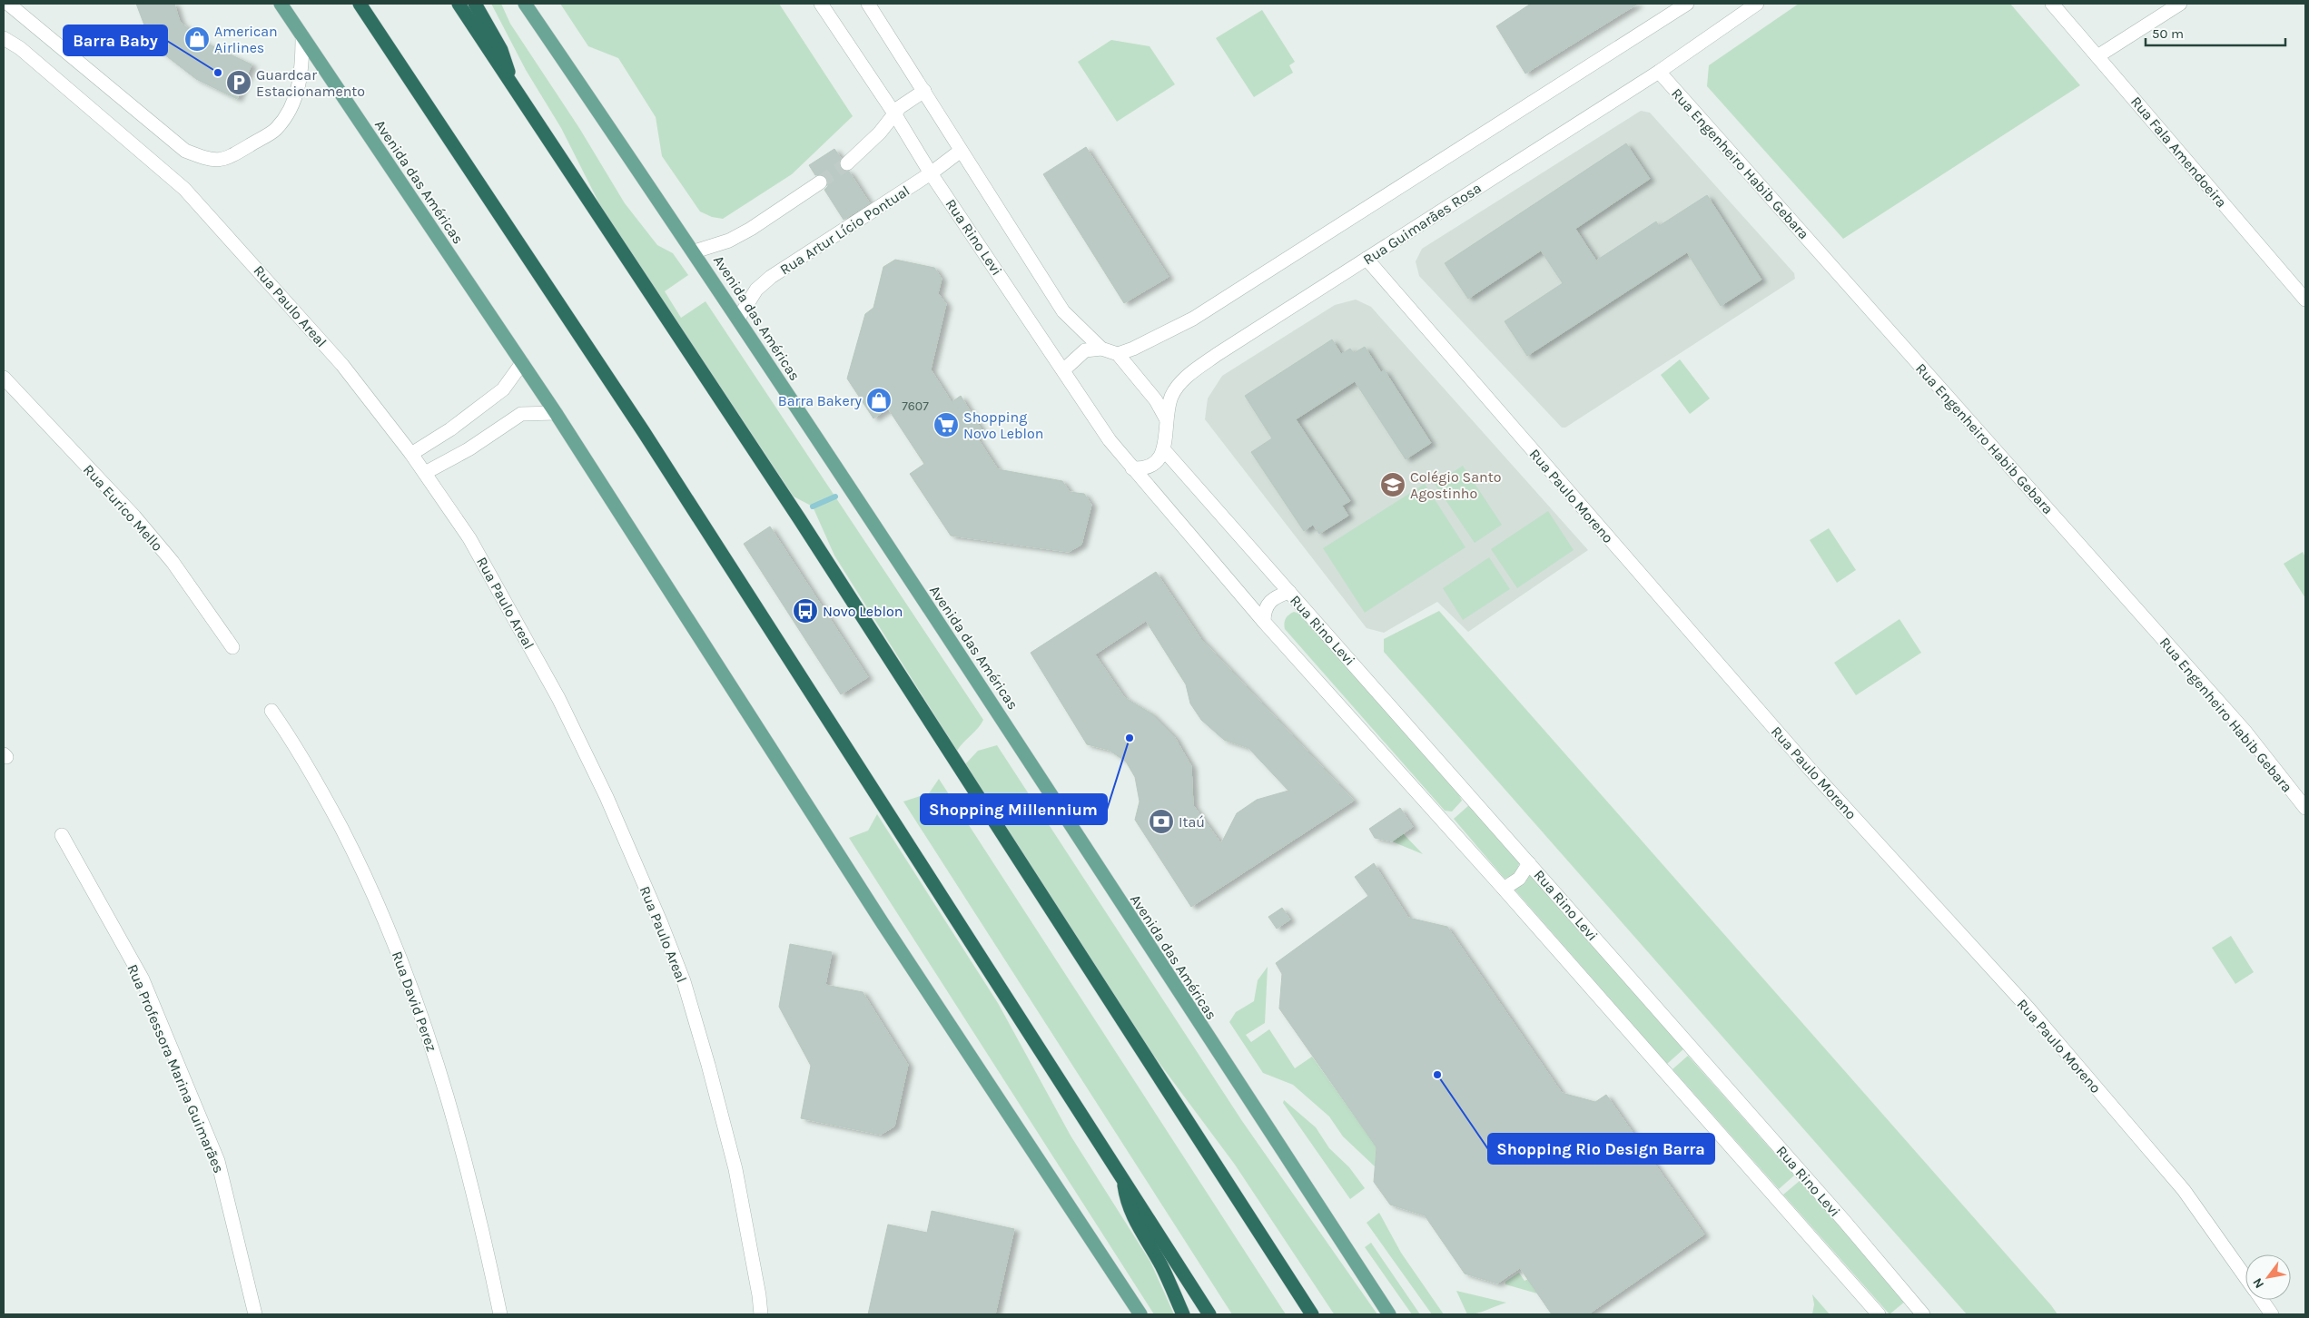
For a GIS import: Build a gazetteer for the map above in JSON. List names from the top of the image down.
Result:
{
  "streets": {
    "main road": ["Avenida das Américas"],
    "street": [
      "Rua Fala Amendoeira",
      "Rua Engenheiro Habib Gebara",
      "Rua Guimarães Rosa",
      "Rua Artur Lício Pontual",
      "Rua Rino Levi",
      "Rua Paulo Areal",
      "Rua Paulo Moreno",
      "Rua Eurico Mello",
      "Rua David Perez",
      "Rua Professora Marina Guimarães"
    ]
  },
  "crossings": [
    ["Rua Engenheiro Habib Gebara", "Rua Guimarães Rosa"],
    ["Avenida das Américas", "Rua Artur Lício Pontual"],
    ["Rua Guimarães Rosa", "Rua Paulo Moreno"],
    ["Rua Artur Lício Pontual", "Rua Rino Levi"]
  ],
  "places": {
    "shop": ["American Airlines", "Barra Bakery"],
    "other": ["Barra Baby", "Shopping Millennium", "Shopping Rio Design Barra"],
    "parking": ["Guardcar Estacionamento"],
    "supermarket": ["Shopping Novo Leblon"],
    "school or university": ["Colégio Santo Agostinho"],
    "bus stop": ["Novo Leblon"],
    "bank": ["Itaú"]
  },
  "house_numbers": ["7607"],
  "scale_bar": "50 m",
  "north": "bottom left"
}
